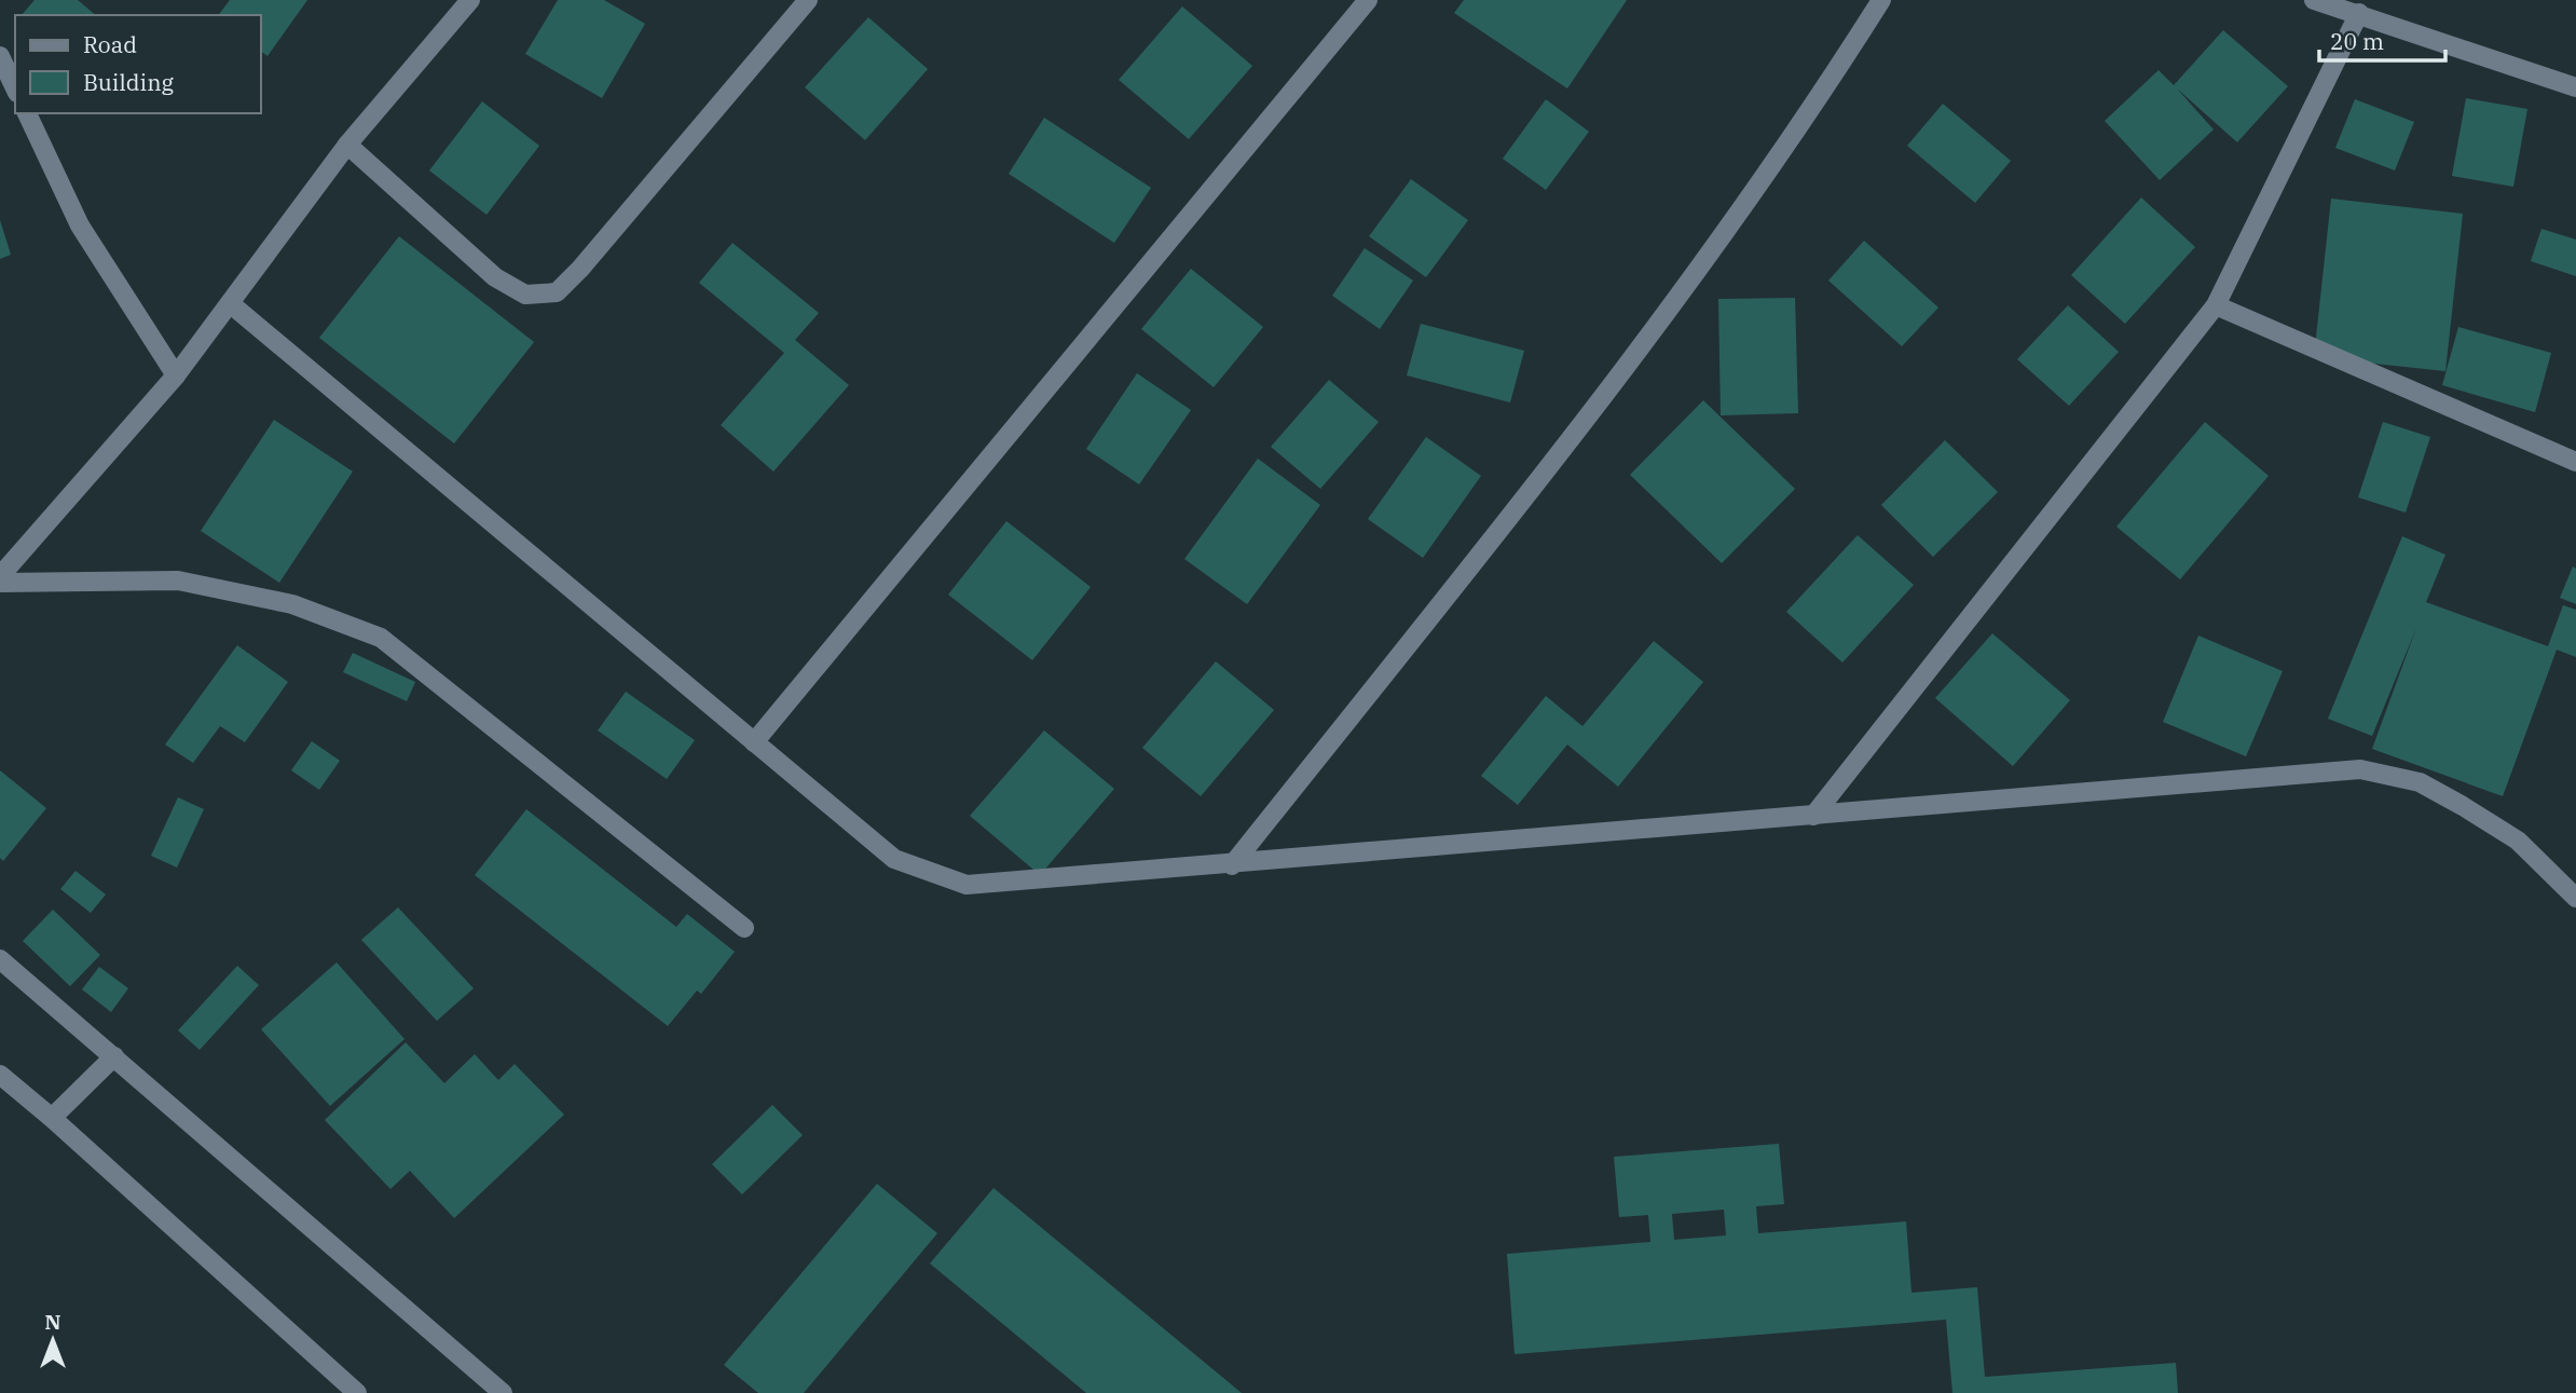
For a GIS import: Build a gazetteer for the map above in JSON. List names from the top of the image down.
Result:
{
  "legend": ["Road", "Building"],
  "scale_bar": "20 m",
  "north": "top"
}
